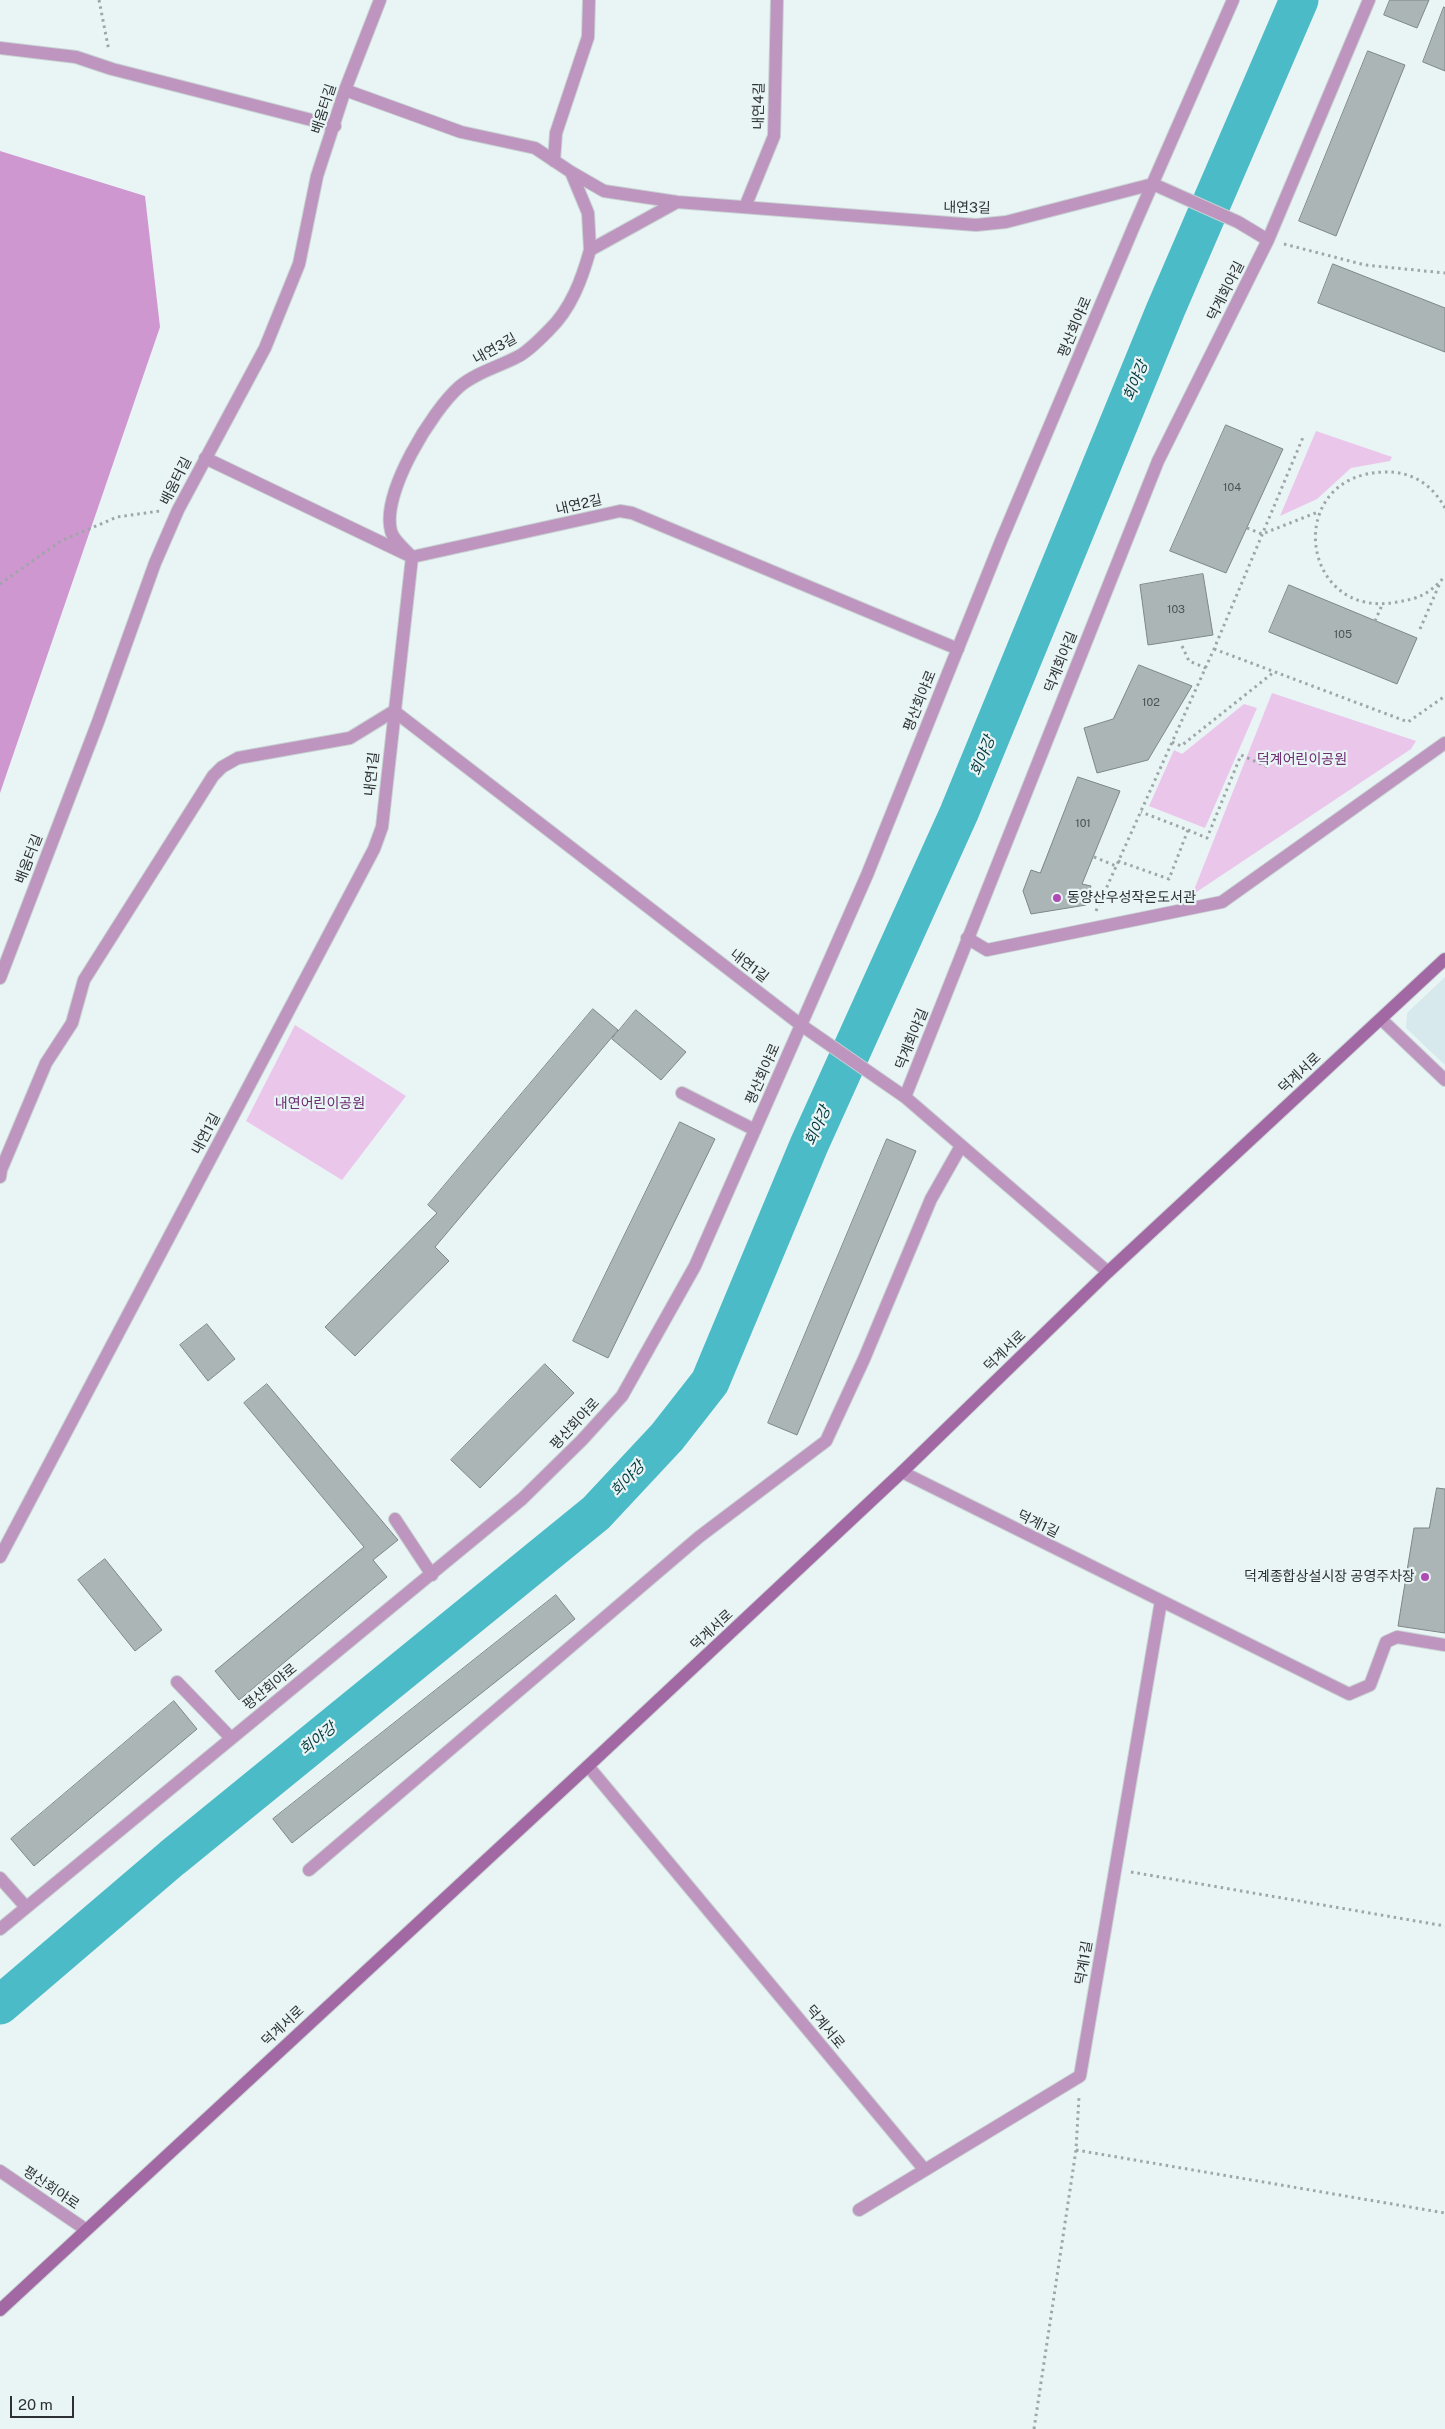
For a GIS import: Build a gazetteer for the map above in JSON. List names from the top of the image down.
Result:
{
  "streets": {
    "street": [
      "내연4길",
      "배움터길",
      "내연3길",
      "덕계회야길",
      "평산회야로",
      "내연2길",
      "내연1길",
      "덕계서로",
      "덕계1길"
    ]
  },
  "crossings": [
    ["내연4길", "내연3길"],
    ["배움터길", "내연3길"],
    ["내연3길", "평산회야로"],
    ["내연3길", "내연2길"],
    ["내연3길", "내연1길"],
    ["덕계회야길", "내연1길"],
    ["평산회야로", "내연2길"],
    ["평산회야로", "내연1길"],
    ["평산회야로", "덕계서로"],
    ["내연2길", "내연1길"],
    ["덕계서로", "덕계1길"]
  ],
  "water": ["회야강"],
  "parks": ["덕계어린이공원", "내연어린이공원"],
  "places": ["동양산우성작은도서관", "덕계종합상설시장 공영주차장"],
  "house_numbers": [
    "104",
    "103",
    "105",
    "102",
    "101"
  ],
  "scale_bar": "20 m"
}
